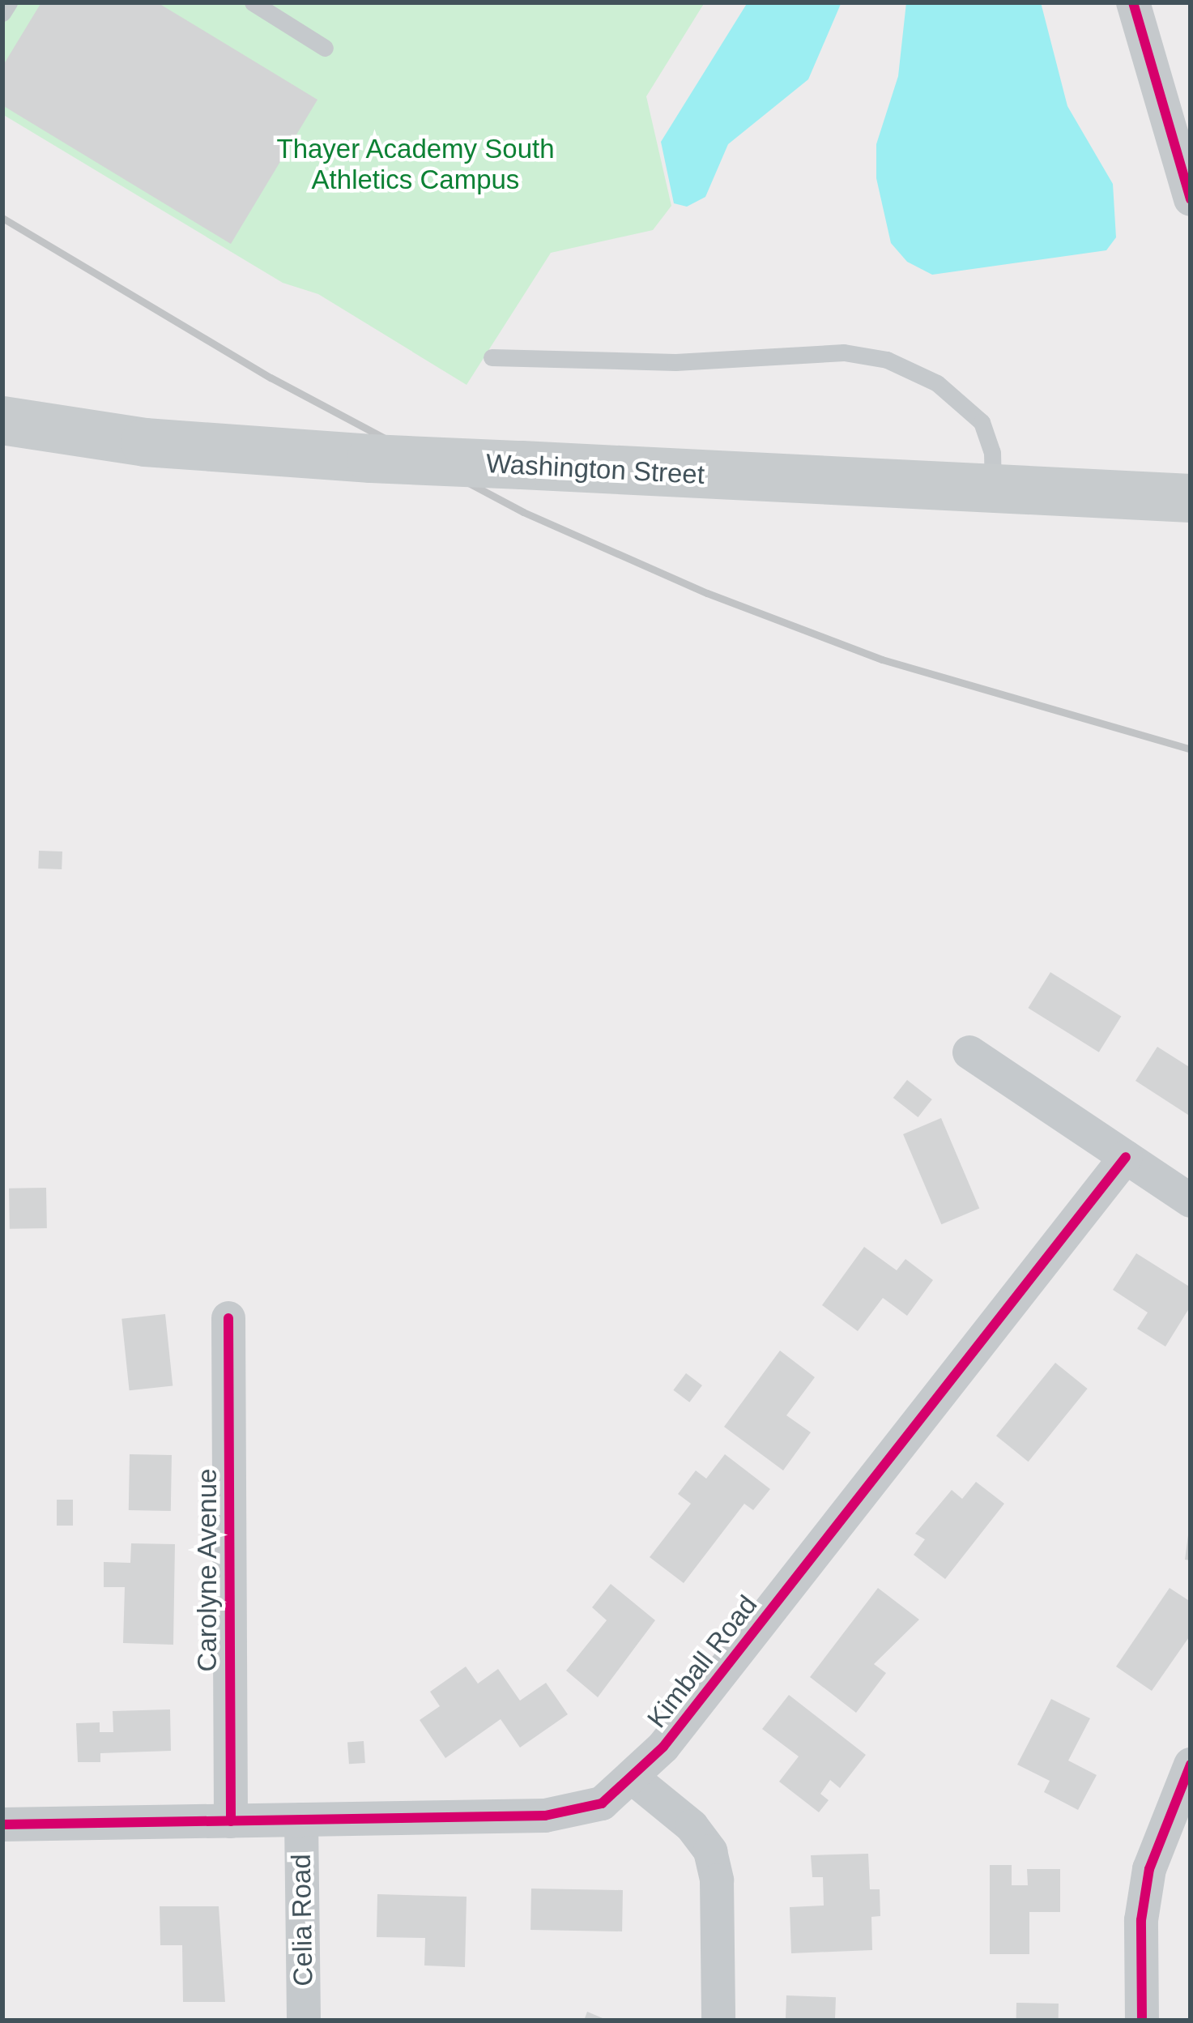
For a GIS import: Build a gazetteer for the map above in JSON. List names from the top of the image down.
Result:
{
  "streets": {
    "main road": ["Washington Street"],
    "street": ["Carolyne Avenue", "Kimball Road", "Celia Road"]
  },
  "crossings": [
    ["Carolyne Avenue", "Kimball Road"],
    ["Kimball Road", "Celia Road"]
  ],
  "parks": ["Thayer Academy South Athletics Campus"]
}
